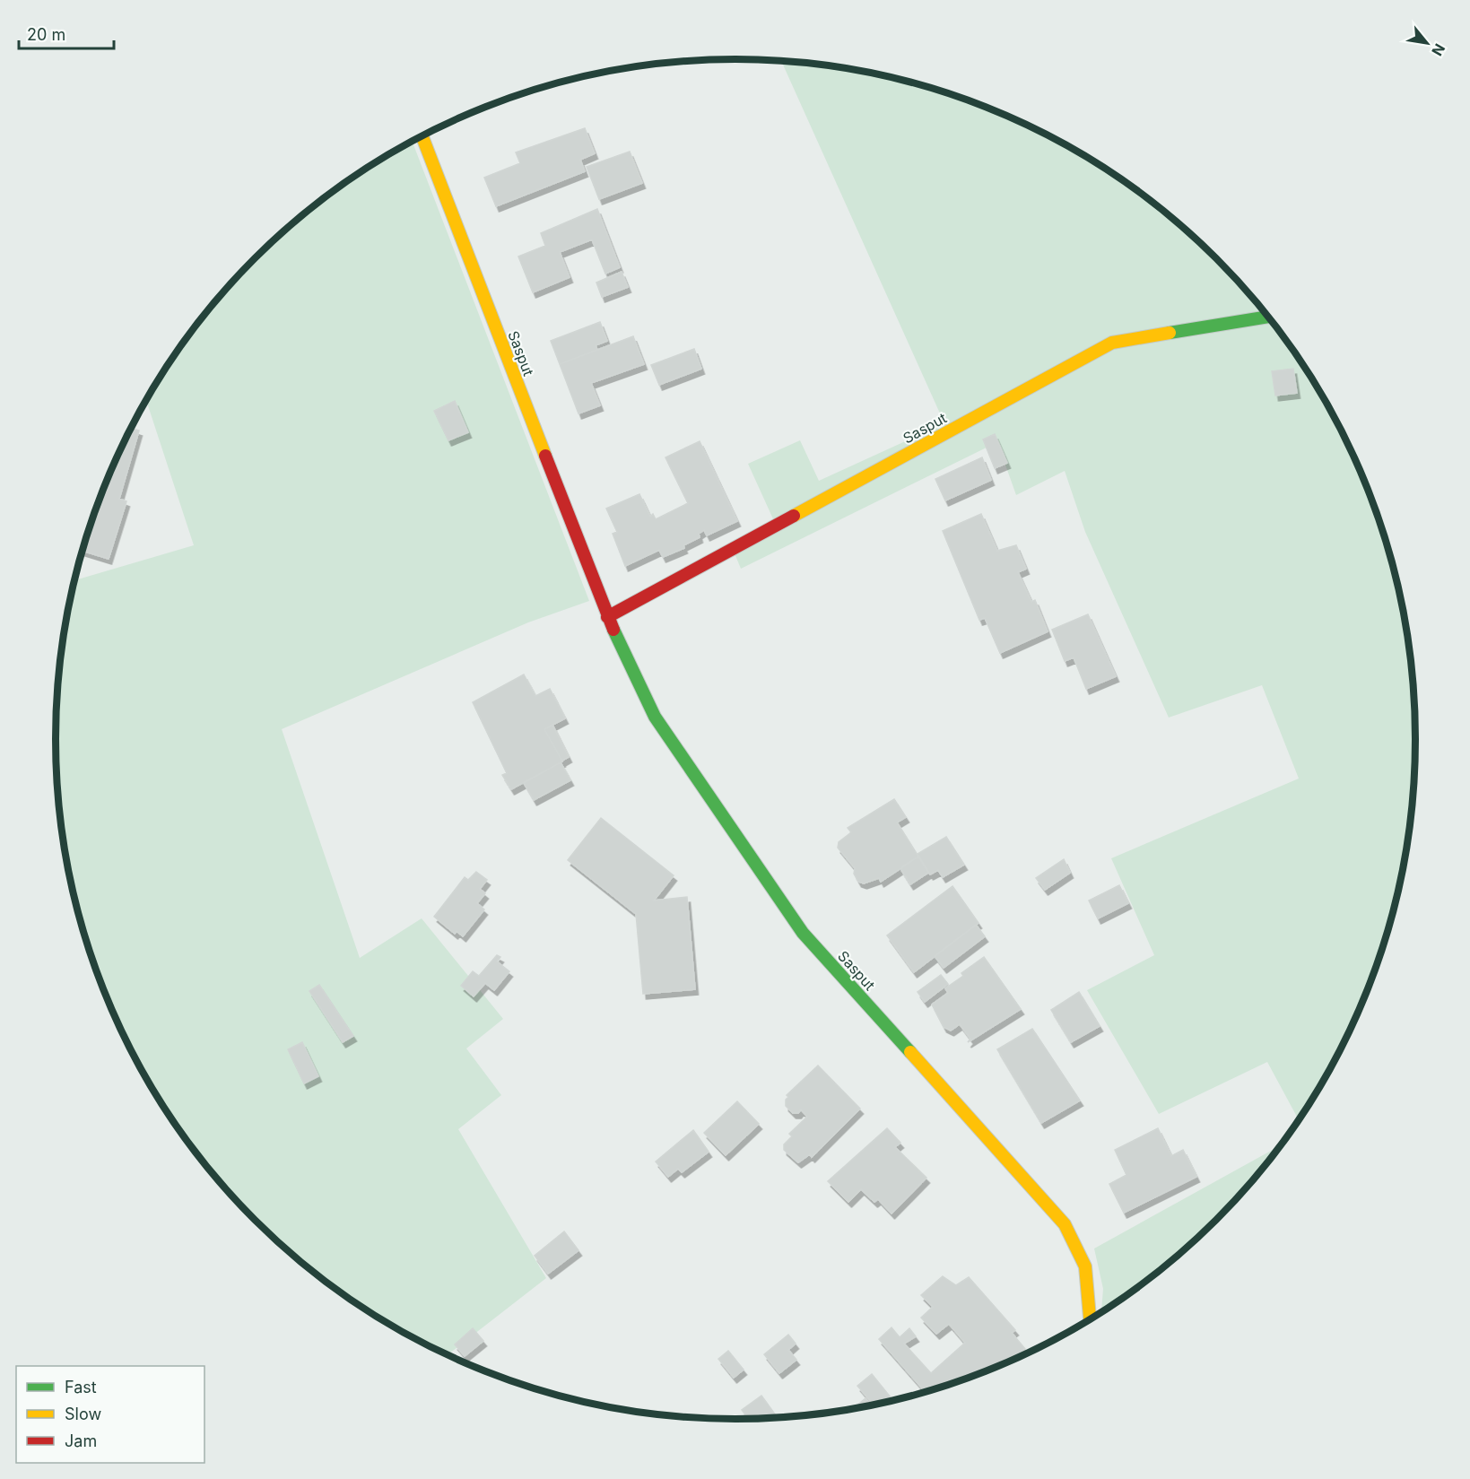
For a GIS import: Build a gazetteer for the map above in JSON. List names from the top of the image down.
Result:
{
  "streets": {
    "street": ["Sasput"]
  },
  "legend": ["Fast", "Slow", "Jam"],
  "scale_bar": "20 m",
  "north": "bottom right"
}
